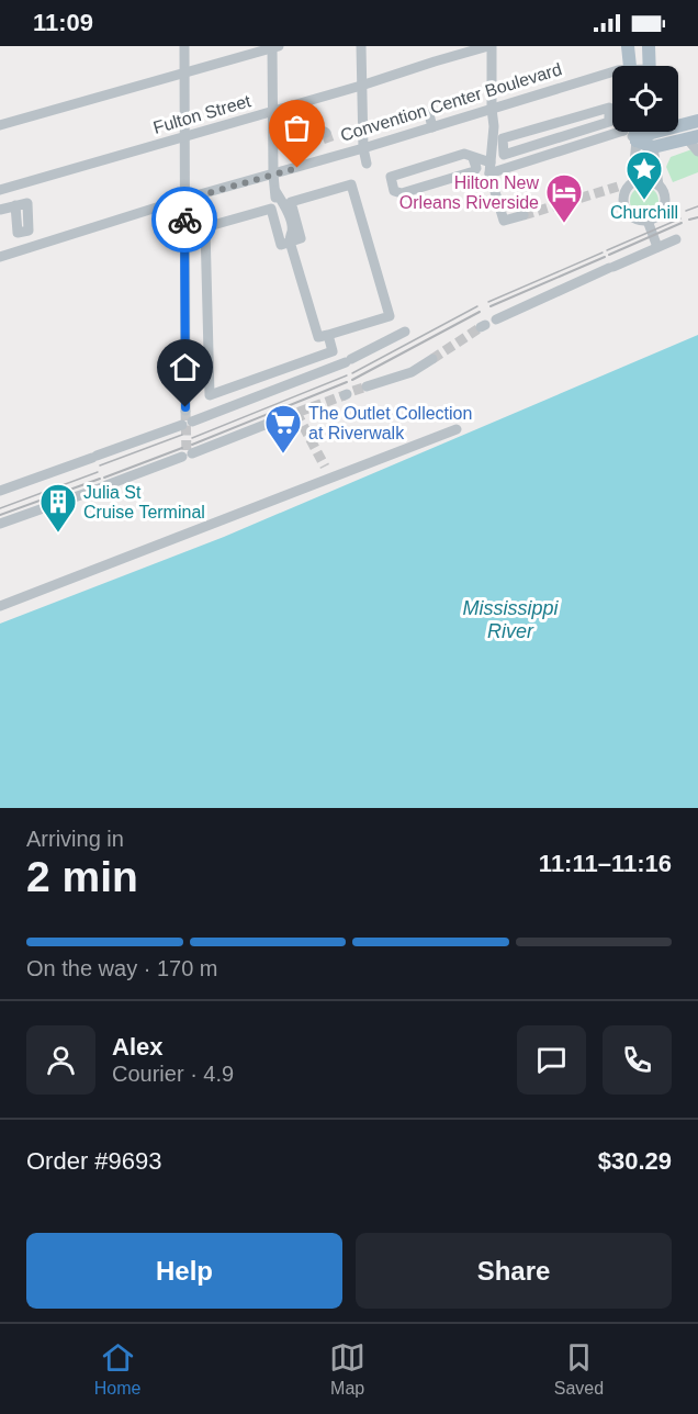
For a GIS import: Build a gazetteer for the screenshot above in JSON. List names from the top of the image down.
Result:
{
  "streets": {
    "street": ["Convention Center Boulevard", "Fulton Street"]
  },
  "water": ["Mississippi River"],
  "places": {
    "place": ["Churchill"],
    "hotel": ["Hilton New Orleans Riverside"],
    "supermarket": ["The Outlet Collection at Riverwalk"],
    "building": ["Julia St Cruise Terminal"]
  },
  "page": {
    "status": "11:09",
    "heading": ["2 min", "Arriving in", "11:11–11:16"],
    "panel": [
      "Alex",
      "Courier · 4.9",
      "Order #9693",
      "$30.29"
    ],
    "bar": "On the way · 170 m",
    "buttons": ["Help", "Share"],
    "tabs": ["Home", "Map", "Saved"]
  }
}
